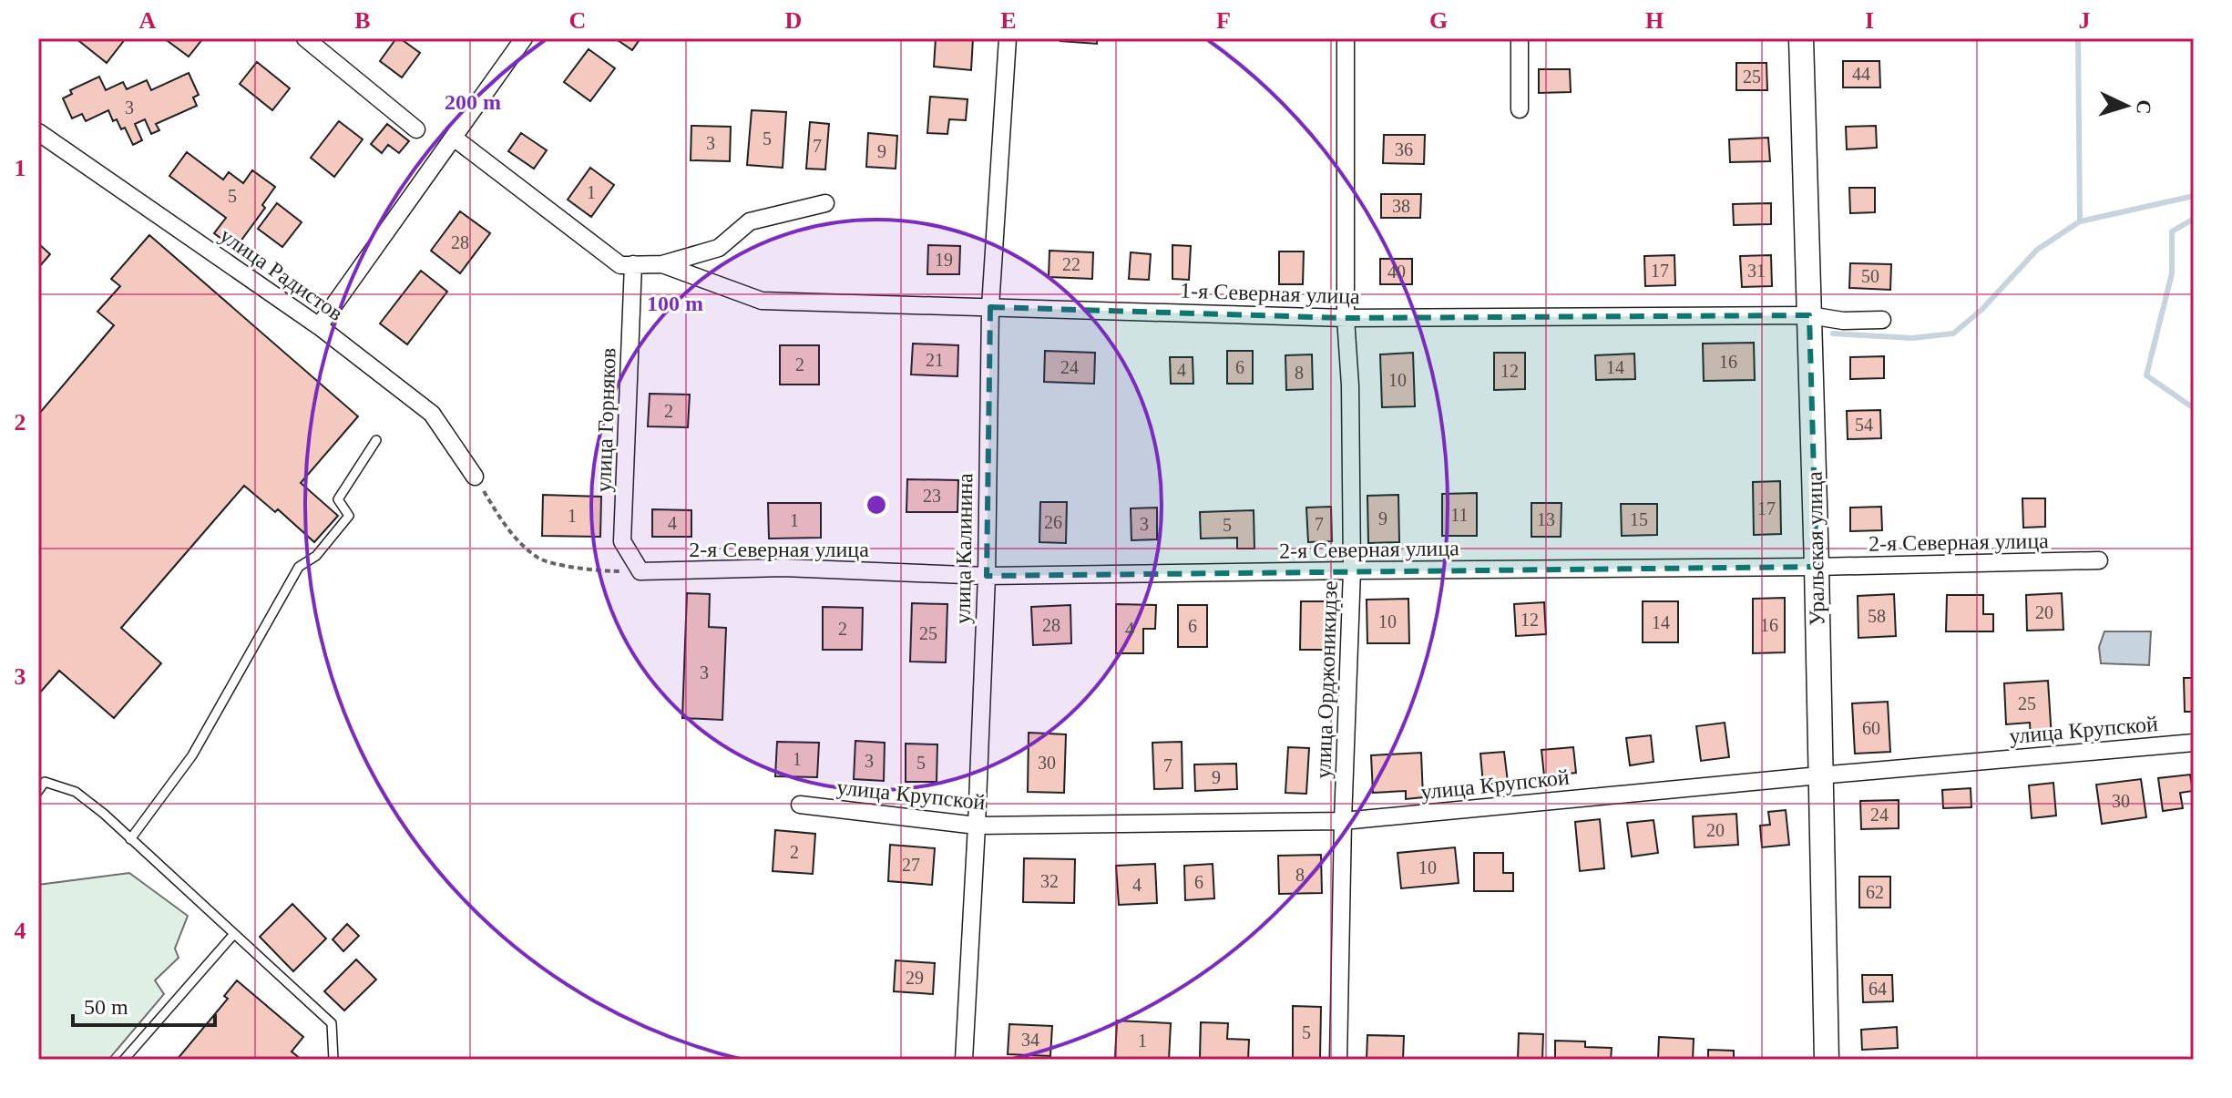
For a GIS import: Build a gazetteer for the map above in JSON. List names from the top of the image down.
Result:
{
  "streets": {
    "main road": ["Уральская улица"],
    "street": [
      "улица Радистов",
      "1-я Северная улица",
      "улица Горняков",
      "2-я Северная улица",
      "улица Калинина",
      "улица Орджоникидзе",
      "улица Крупской"
    ]
  },
  "crossings": [
    ["1-я Северная улица", "улица Горняков"],
    ["1-я Северная улица", "улица Калинина"],
    ["1-я Северная улица", "Уральская улица"],
    ["1-я Северная улица", "улица Орджоникидзе"],
    ["улица Горняков", "2-я Северная улица"],
    ["2-я Северная улица", "улица Калинина"],
    ["2-я Северная улица", "Уральская улица"],
    ["2-я Северная улица", "улица Орджоникидзе"],
    ["улица Калинина", "улица Крупской"],
    ["Уральская улица", "улица Крупской"],
    ["улица Орджоникидзе", "улица Крупской"]
  ],
  "house_numbers": [
    "44",
    "25",
    "3",
    "5",
    "3",
    "7",
    "36",
    "9",
    "1",
    "5",
    "38",
    "28",
    "19",
    "22",
    "17",
    "31",
    "40",
    "50",
    "21",
    "16",
    "2",
    "24",
    "6",
    "14",
    "4",
    "12",
    "8",
    "10",
    "2",
    "54",
    "23",
    "17",
    "11",
    "1",
    "9",
    "13",
    "15",
    "1",
    "26",
    "4",
    "3",
    "7",
    "5",
    "20",
    "58",
    "12",
    "10",
    "14",
    "28",
    "16",
    "6",
    "2",
    "4",
    "25",
    "3",
    "25",
    "60",
    "1",
    "3",
    "5",
    "30",
    "7",
    "9",
    "30",
    "24",
    "20",
    "2",
    "27",
    "10",
    "8",
    "32",
    "6",
    "4",
    "62",
    "29",
    "64",
    "5",
    "34",
    "1"
  ],
  "scale_bar": "50 m",
  "north": "right",
  "grid": {
    "columns": [
      "A",
      "B",
      "C",
      "D",
      "E",
      "F",
      "G",
      "H",
      "I",
      "J"
    ],
    "rows": [
      "1",
      "2",
      "3",
      "4"
    ]
  },
  "rings": ["200 m", "100 m"]
}
